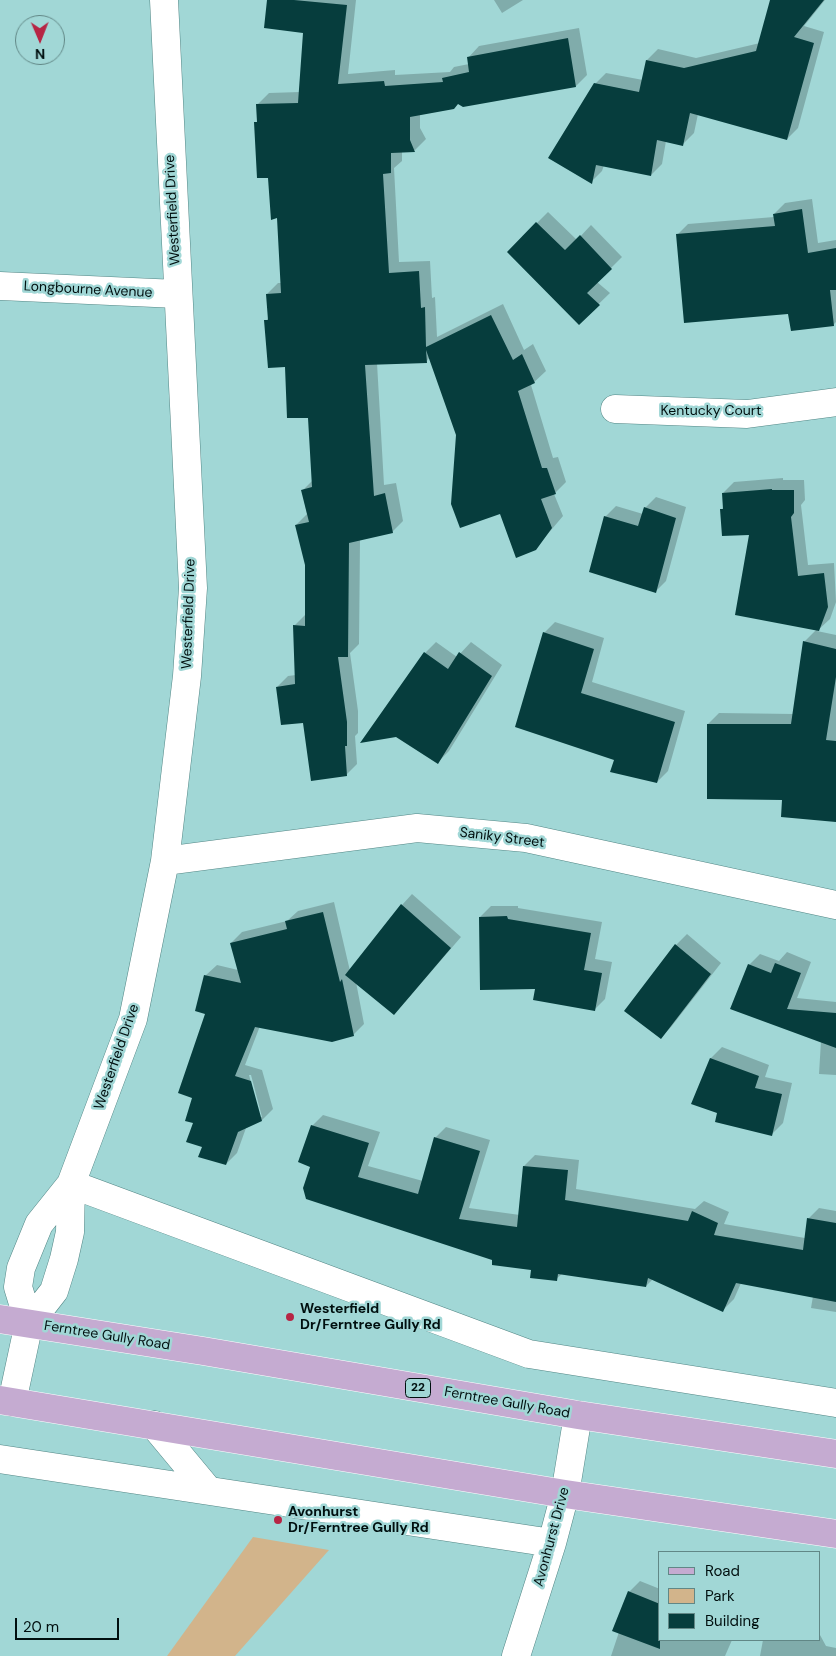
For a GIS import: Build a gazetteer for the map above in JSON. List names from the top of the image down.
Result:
{
  "streets": {
    "main road": ["Ferntree Gully Road", "22"],
    "street": [
      "Westerfield Drive",
      "Longbourne Avenue",
      "Kentucky Court",
      "Saniky Street",
      "Avonhurst Drive"
    ]
  },
  "crossings": [
    ["Westerfield Drive", "Longbourne Avenue"],
    ["Westerfield Drive", "Saniky Street"],
    ["Westerfield Drive", "Ferntree Gully Road"],
    ["Ferntree Gully Road", "Avonhurst Drive"]
  ],
  "places": ["Westerfield Dr/Ferntree Gully Rd", "Avonhurst Dr/Ferntree Gully Rd"],
  "legend": ["Road", "Park", "Building"],
  "scale_bar": "20 m",
  "north": "bottom"
}
